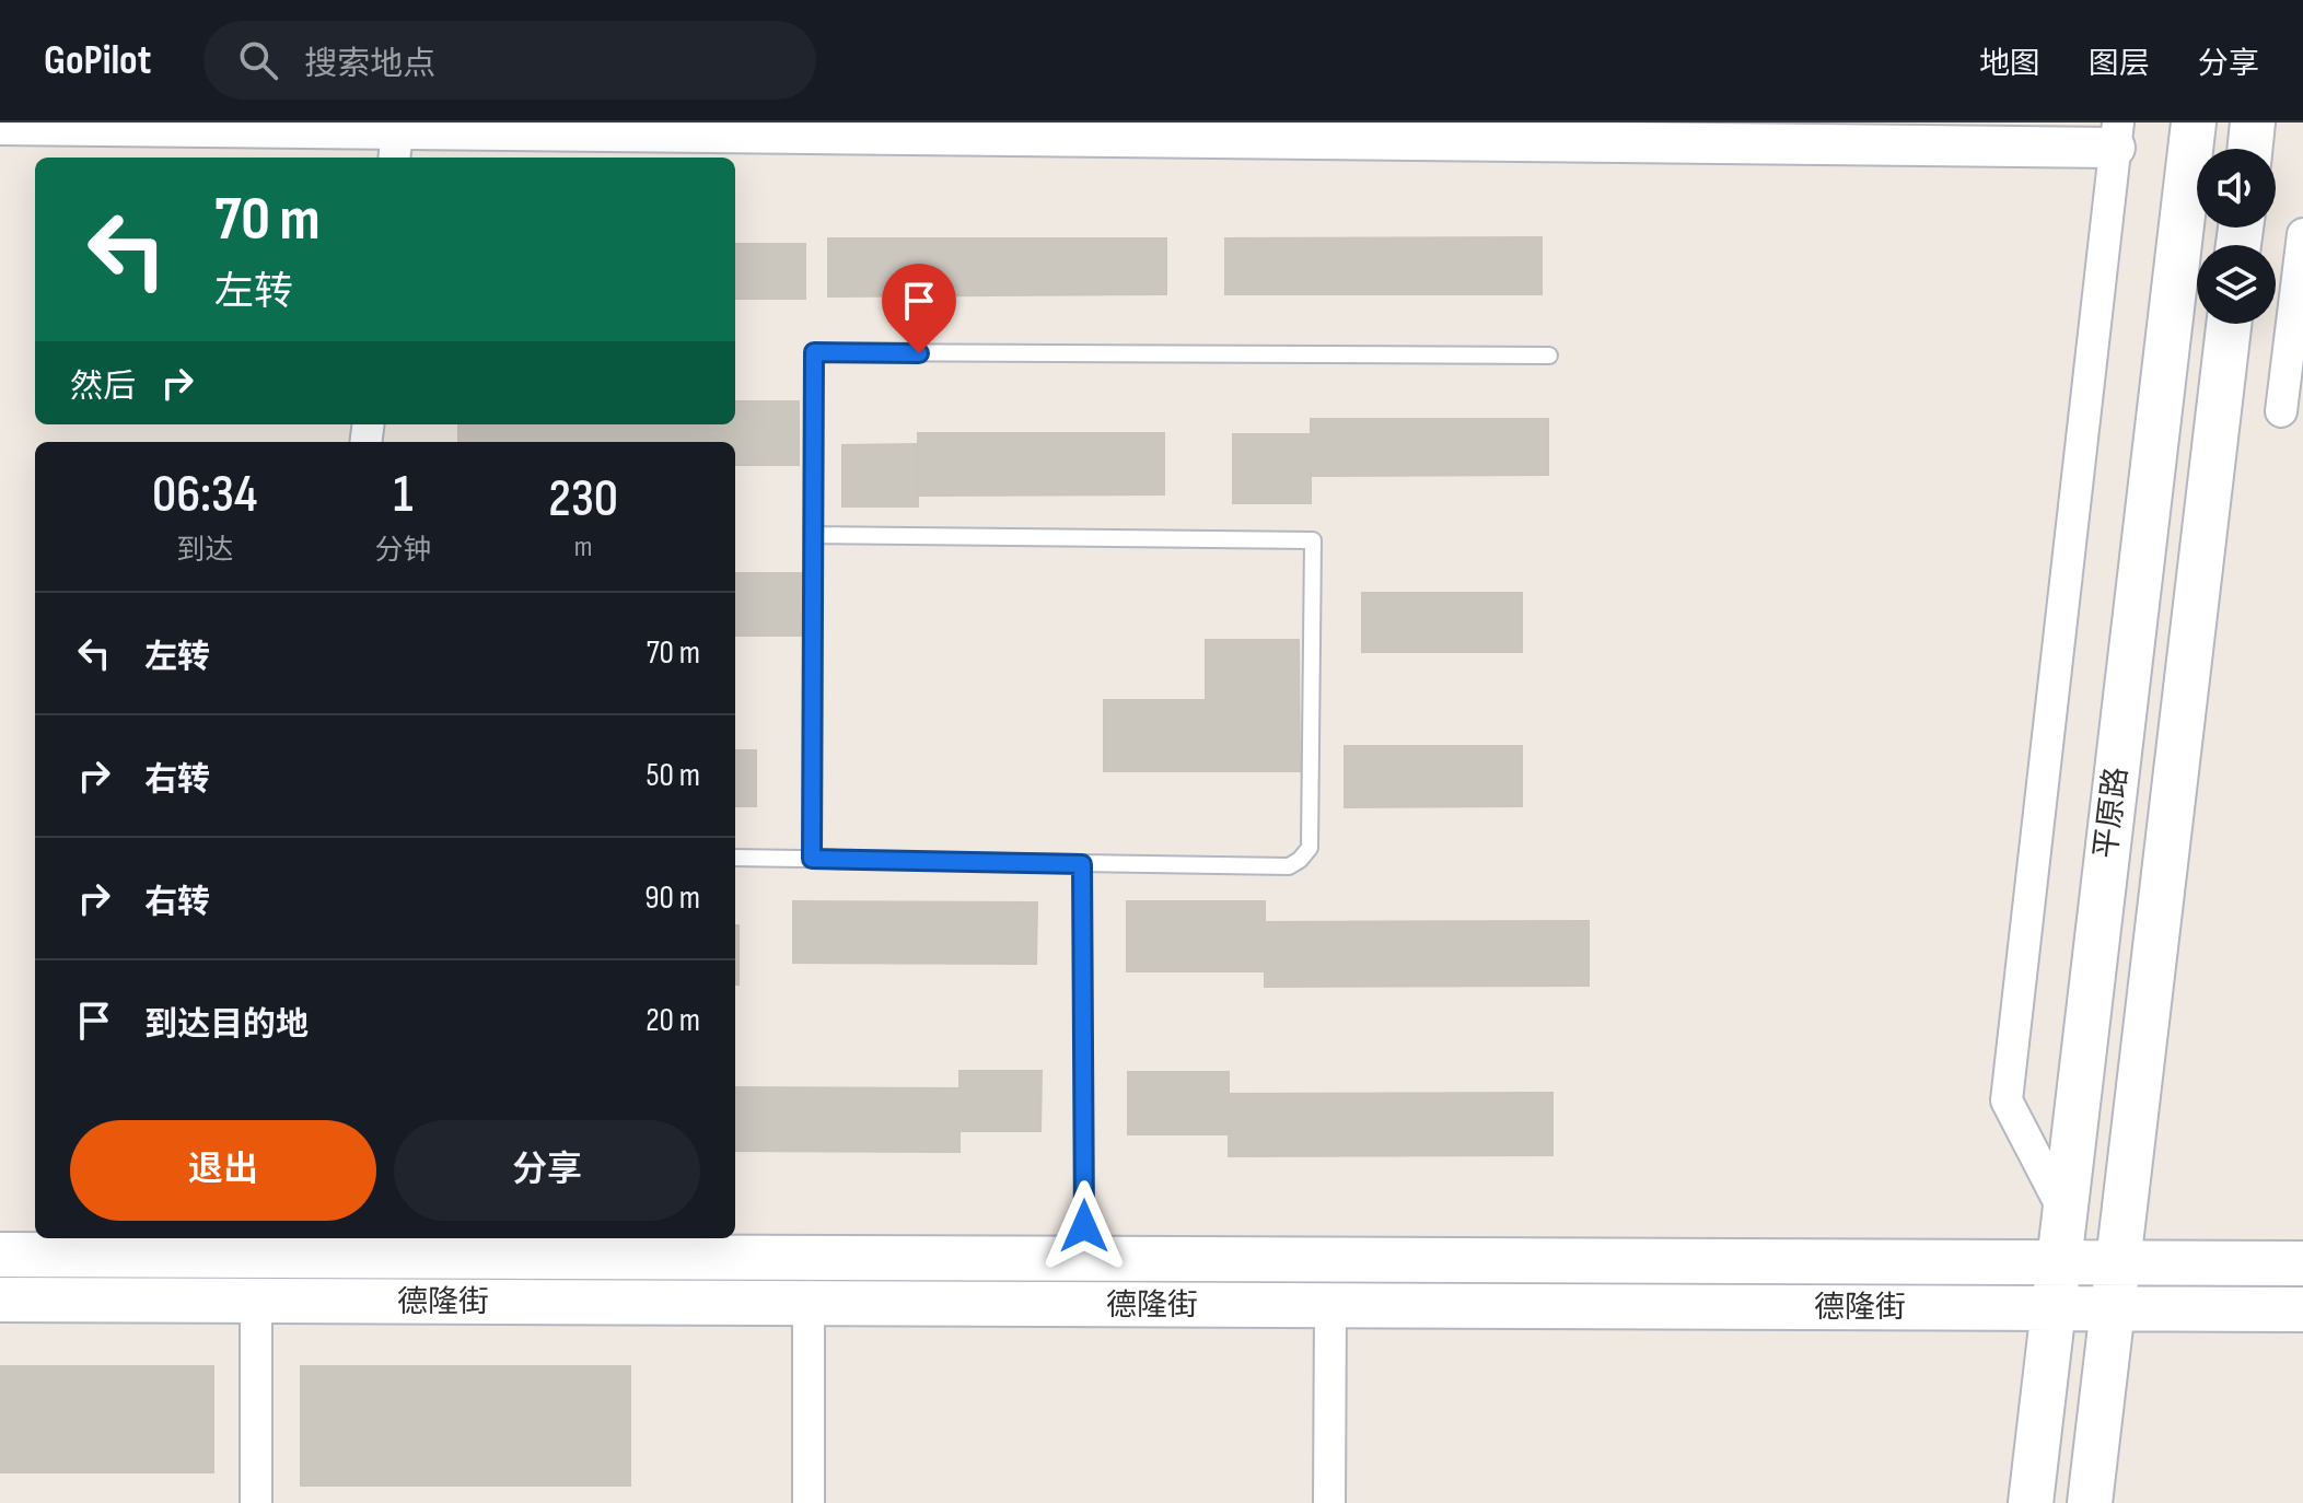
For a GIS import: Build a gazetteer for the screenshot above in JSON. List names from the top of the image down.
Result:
{
  "streets": {
    "main road": ["平原路", "德隆街"]
  },
  "crossings": [
    ["平原路", "德隆街"]
  ],
  "page": {
    "header": "GoPilot",
    "search": "搜索地点",
    "nav": ["地图", "图层", "分享"],
    "turn": ["70 m", "左转"],
    "then": "然后",
    "eta": [
      "06:34",
      "到达",
      "1",
      "分钟",
      "230",
      "m"
    ],
    "list": [
      {
        "name": "左转",
        "value": "70 m"
      },
      {
        "name": "右转",
        "value": "50 m"
      },
      {
        "name": "右转",
        "value": "90 m"
      },
      {
        "name": "到达目的地",
        "value": "20 m"
      }
    ],
    "buttons": ["退出", "分享"]
  }
}
